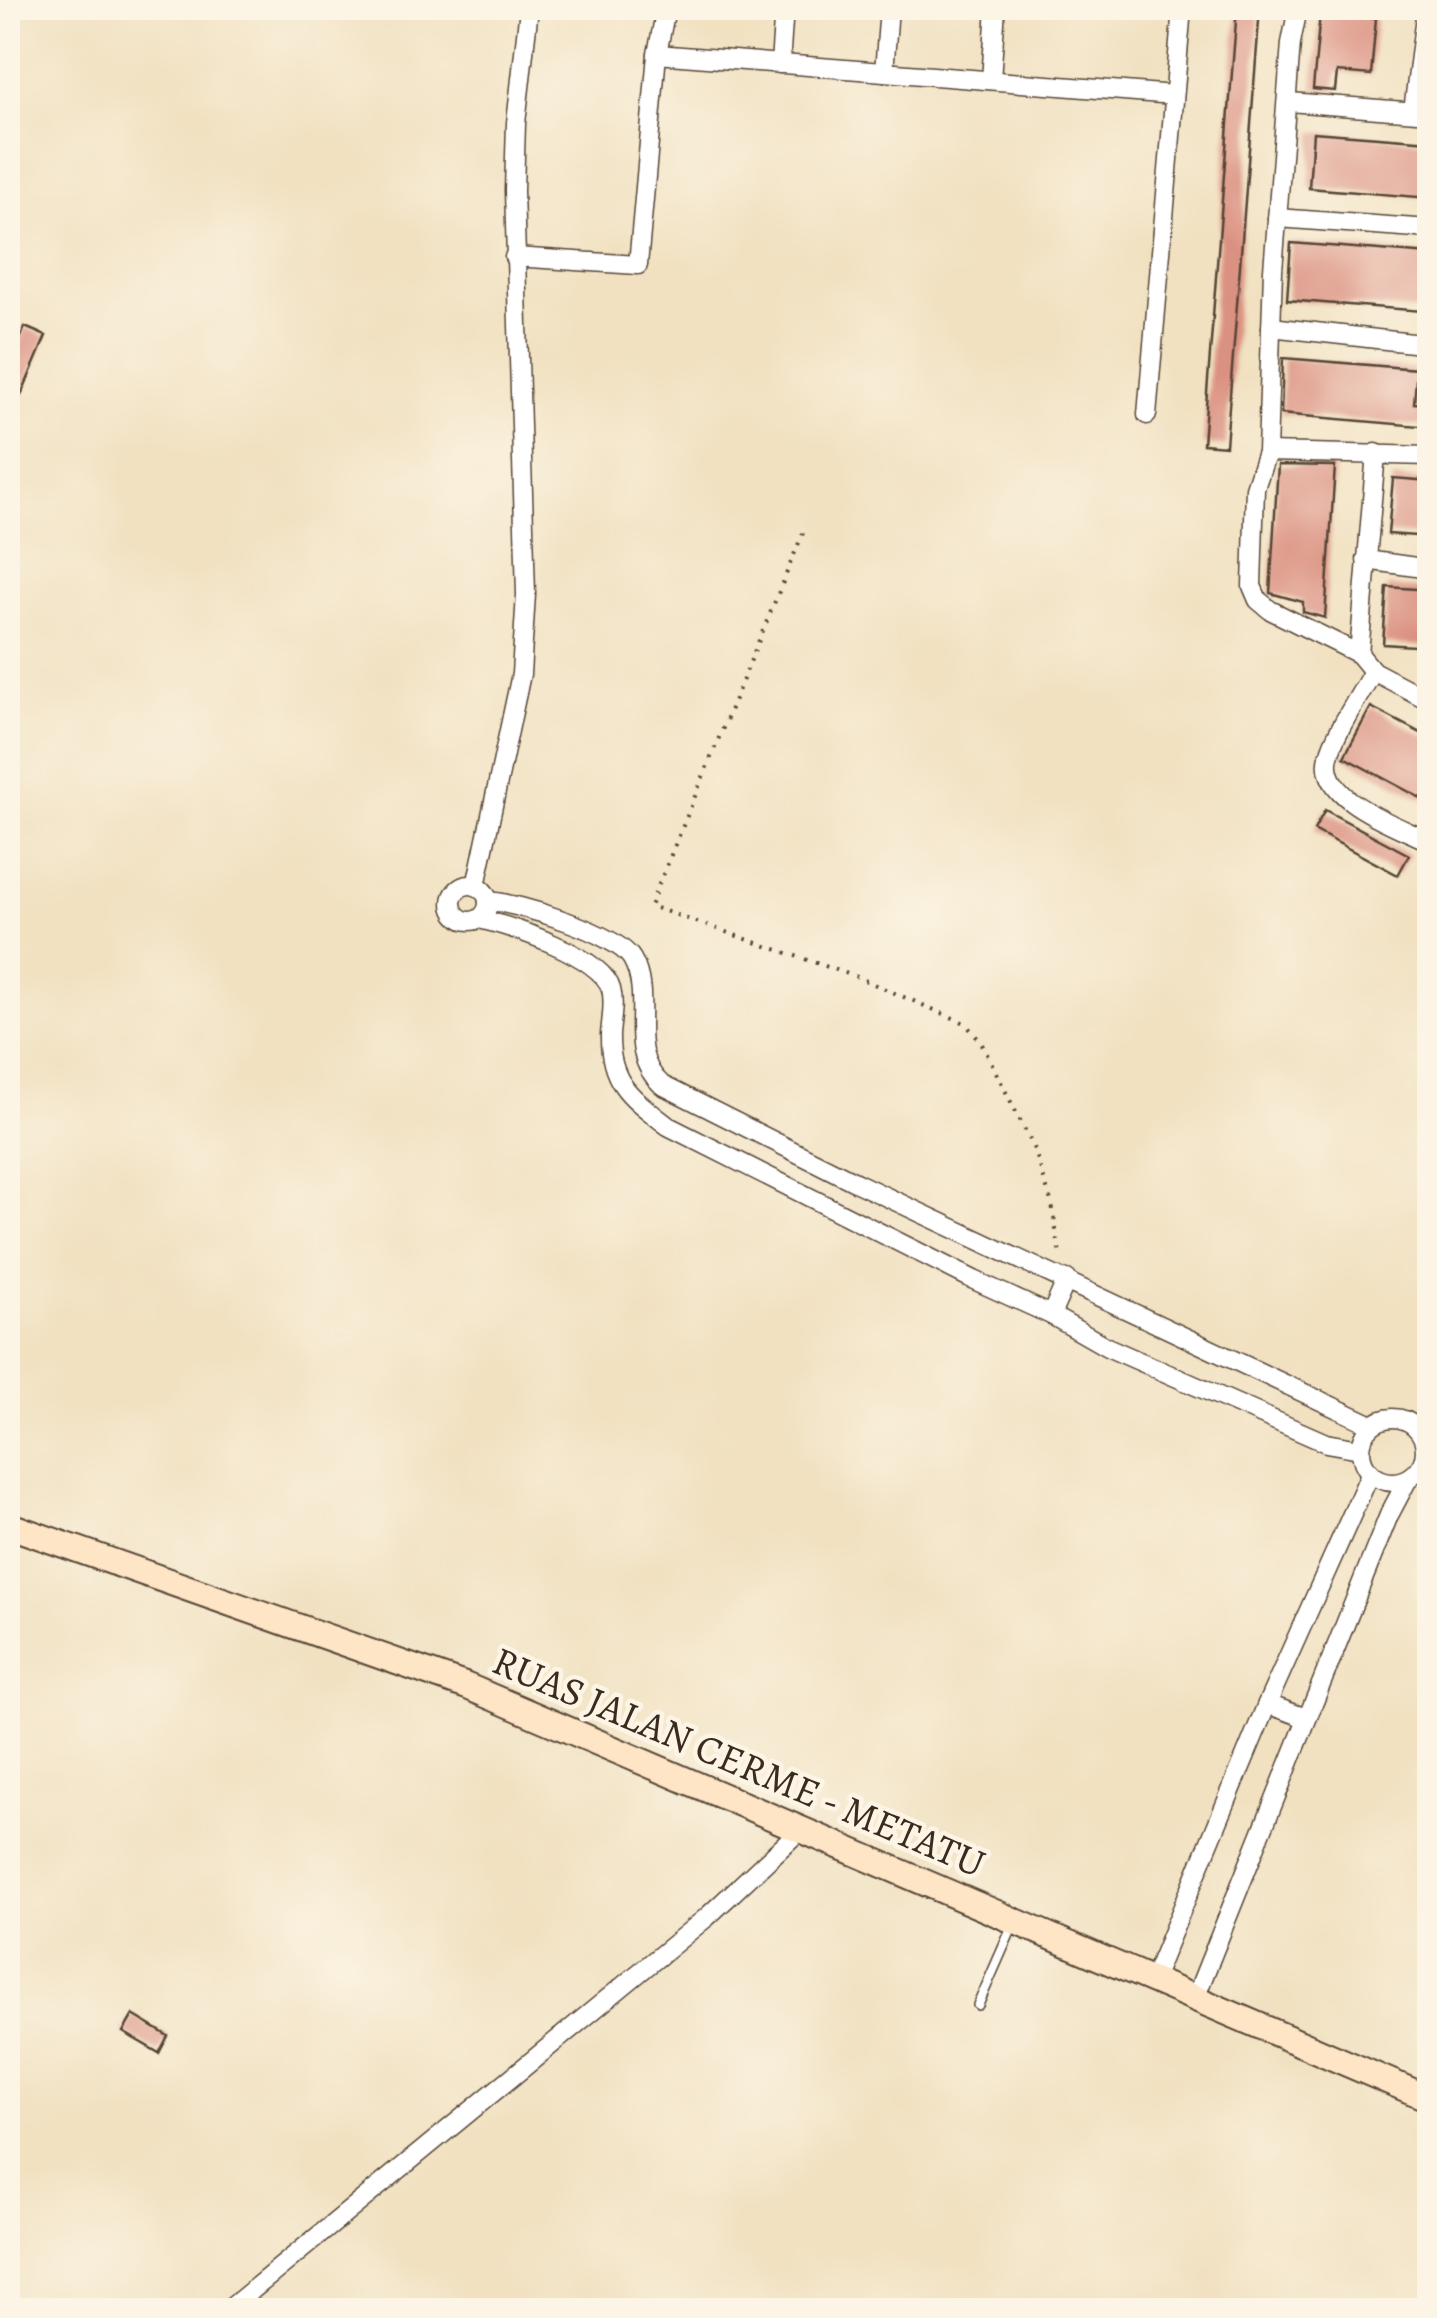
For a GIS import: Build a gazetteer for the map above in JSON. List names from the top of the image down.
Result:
{
  "streets": {
    "main road": ["RUAS JALAN CERME - METATU"]
  }
}
